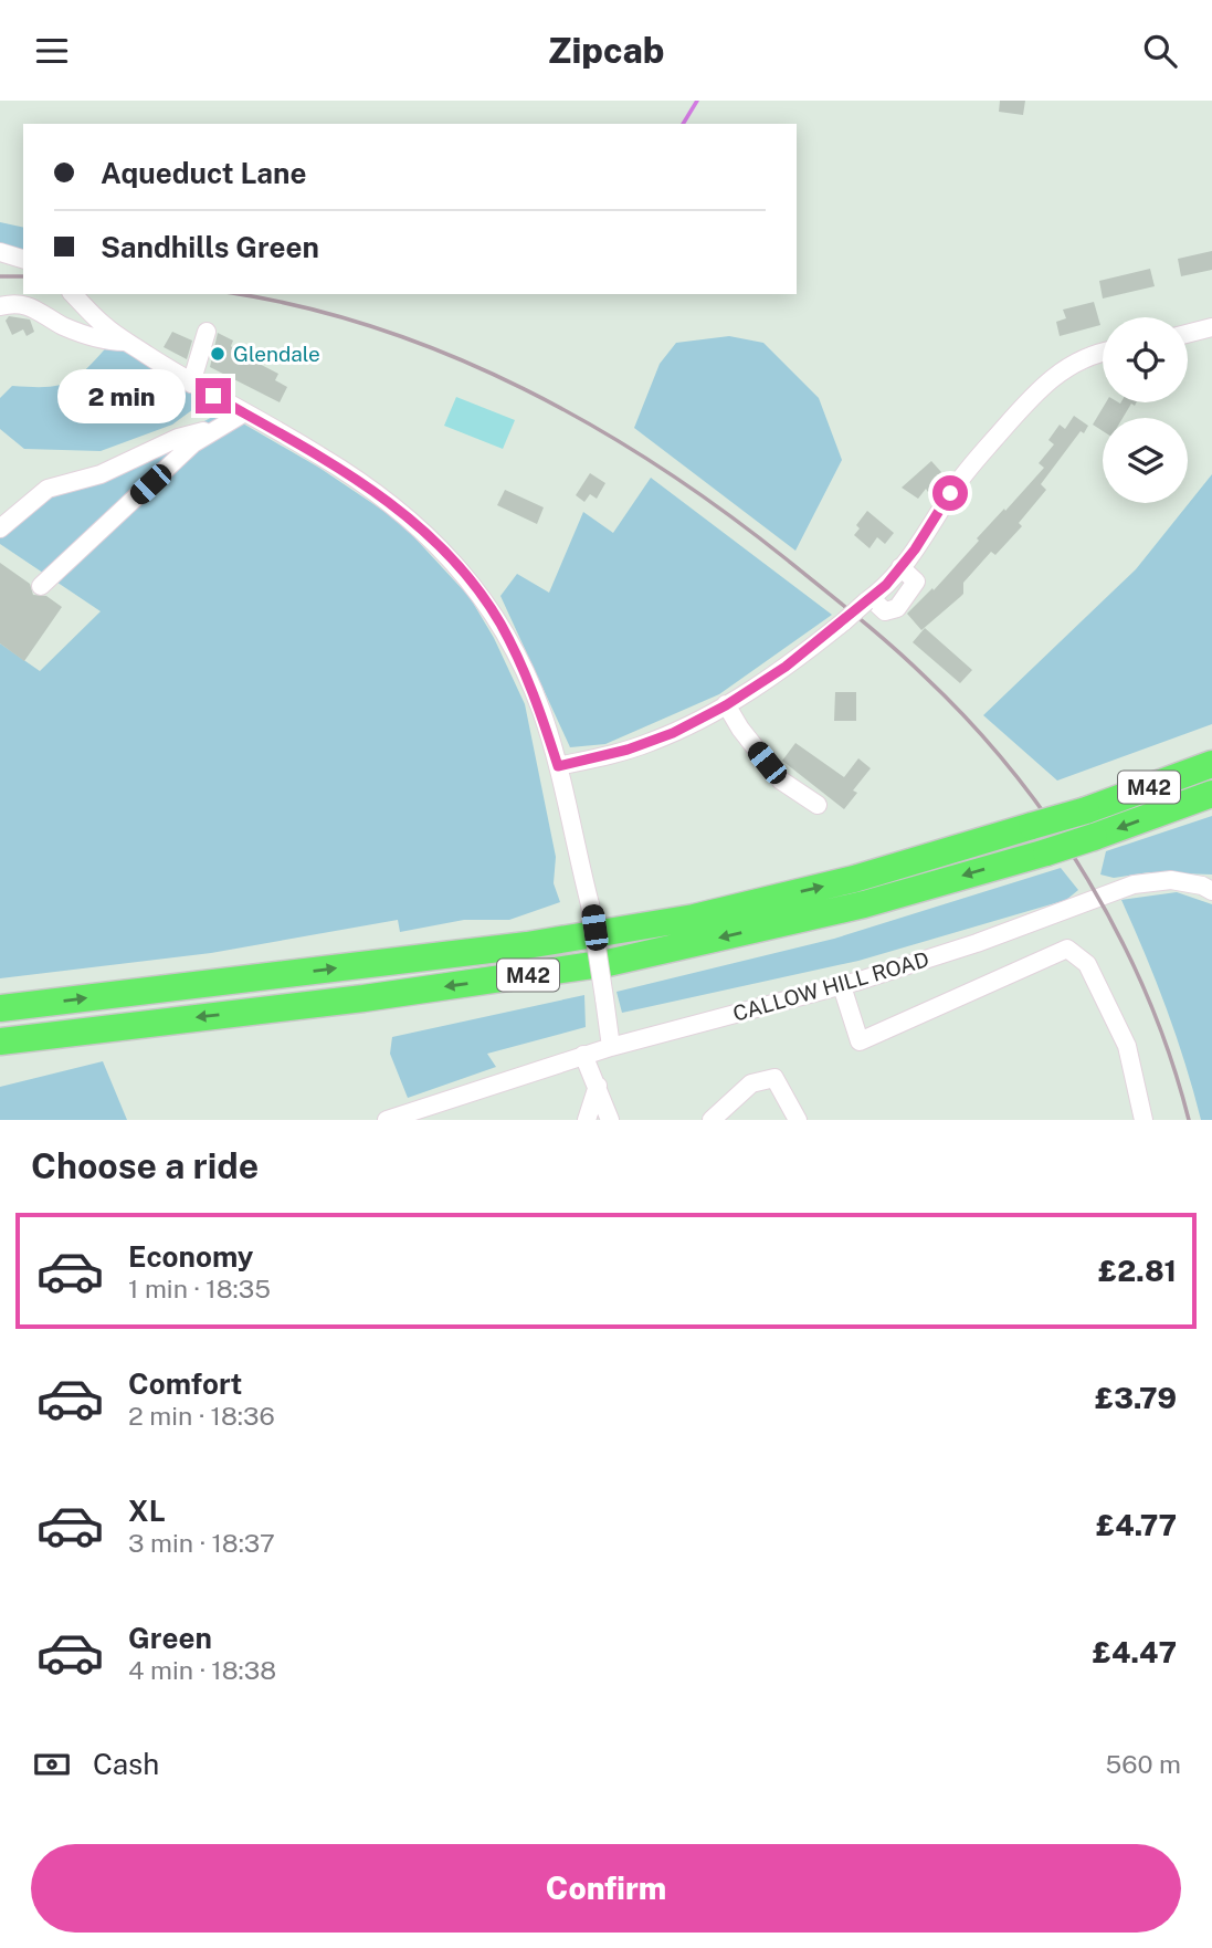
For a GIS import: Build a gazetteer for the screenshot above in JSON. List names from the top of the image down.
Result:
{
  "streets": {
    "highway": ["M42"],
    "street": ["CALLOW HILL ROAD"]
  },
  "places": ["Glendale"],
  "page": {
    "header": "Zipcab",
    "banner": ["Aqueduct Lane", "Sandhills Green"],
    "bubble": "2 min",
    "heading": "Choose a ride",
    "list": [
      {
        "name": "Economy",
        "note": "1 min · 18:35",
        "value": "£2.81"
      },
      {
        "name": "Comfort",
        "note": "2 min · 18:36",
        "value": "£3.79"
      },
      {
        "name": "XL",
        "note": "3 min · 18:37",
        "value": "£4.77"
      },
      {
        "name": "Green",
        "note": "4 min · 18:38",
        "value": "£4.47"
      }
    ],
    "pay": ["Cash", "560 m"],
    "buttons": "Confirm"
  }
}
